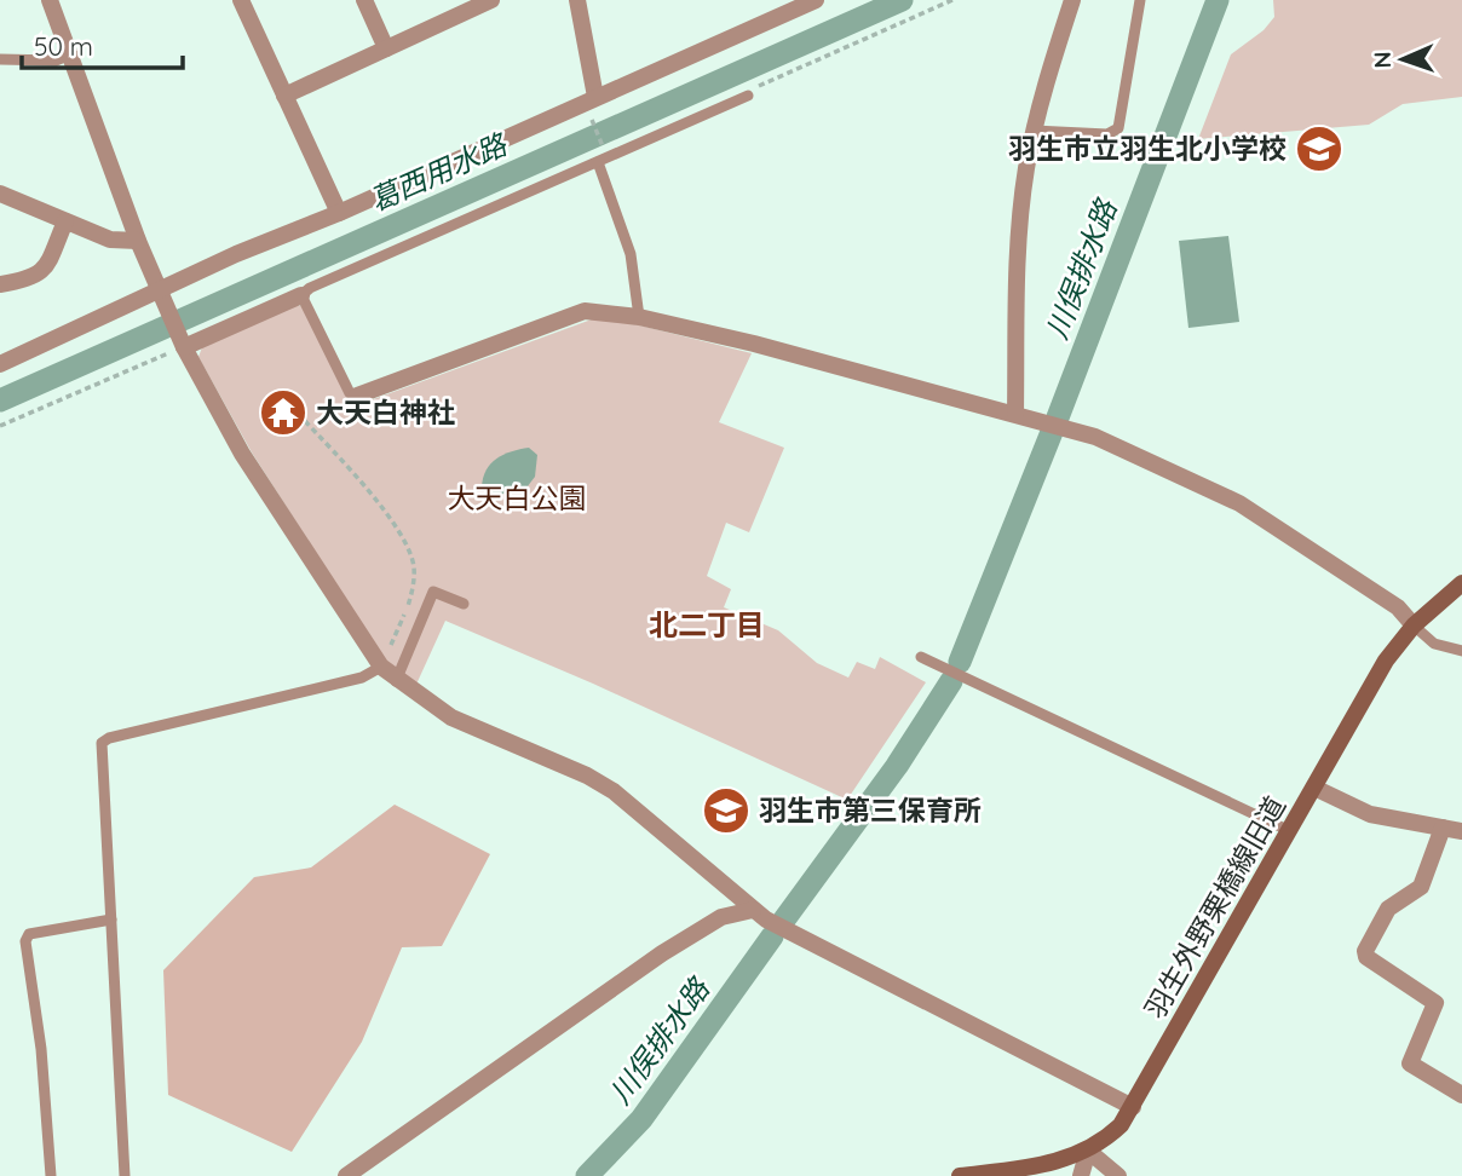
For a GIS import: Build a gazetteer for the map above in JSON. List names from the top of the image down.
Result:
{
  "streets": {
    "street": ["羽生外野栗橋線旧道"]
  },
  "districts": ["北二丁目"],
  "water": ["葛西用水路", "川俣排水路"],
  "parks": ["大天白公園"],
  "places": {
    "school or university": ["羽生市立羽生北小学校", "羽生市第三保育所"],
    "temple": ["大天白神社"]
  },
  "scale_bar": "50 m",
  "north": "left"
}
